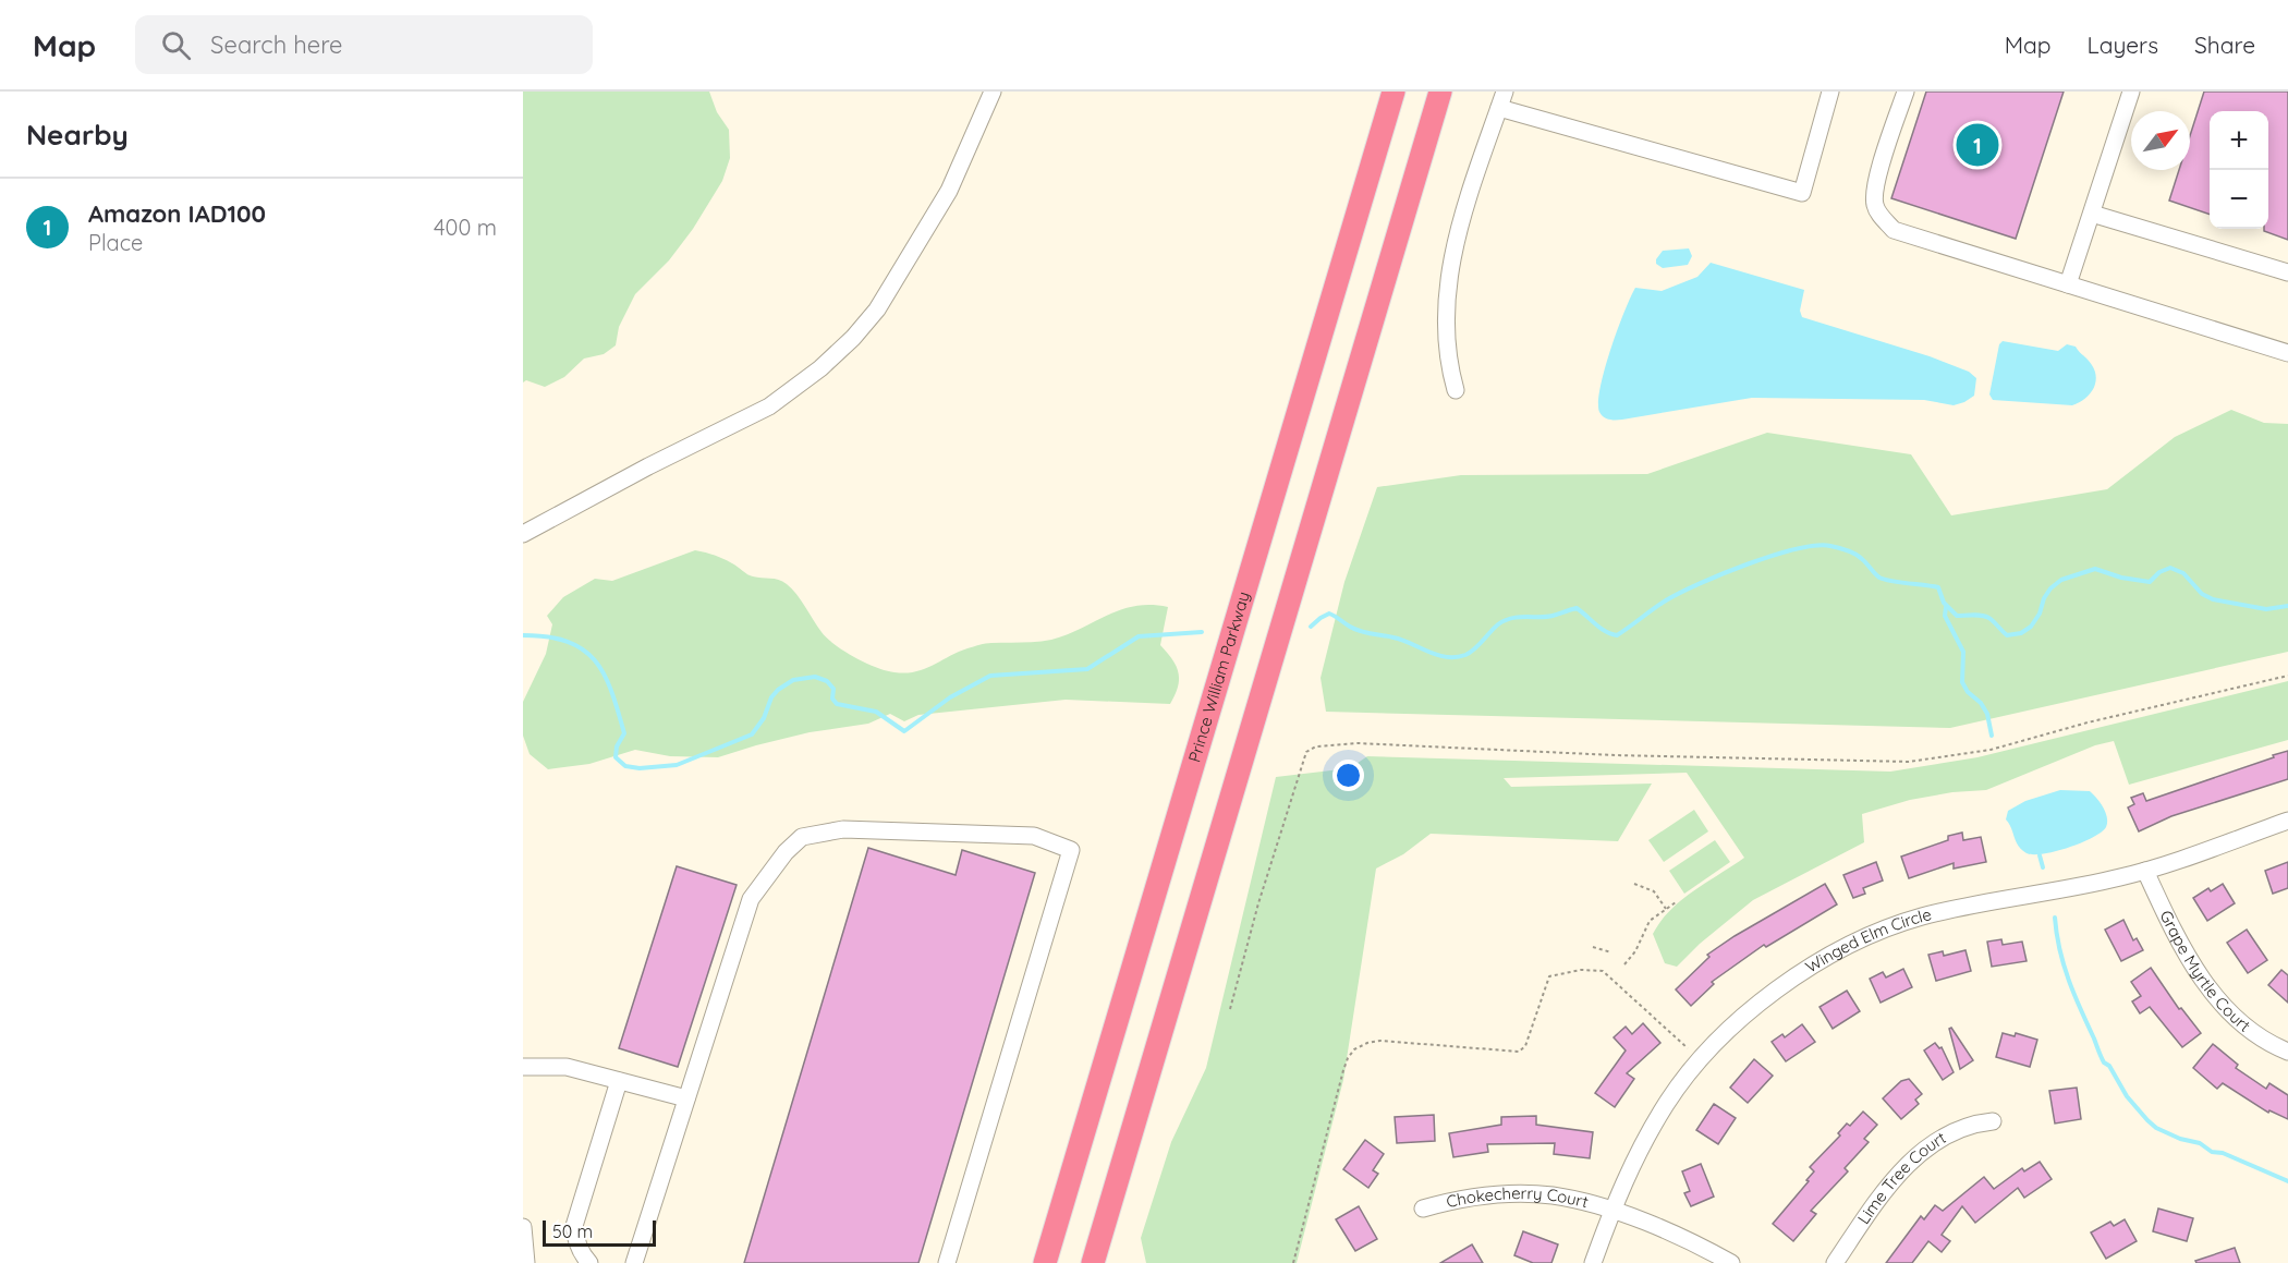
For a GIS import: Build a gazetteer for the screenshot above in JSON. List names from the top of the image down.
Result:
{
  "streets": {
    "highway": ["Prince William Parkway"],
    "street": [
      "Winged Elm Circle",
      "Grape Myrtle Court",
      "Lime Tree Court",
      "Chokecherry Court"
    ]
  },
  "crossings": [
    ["Winged Elm Circle", "Grape Myrtle Court"],
    ["Winged Elm Circle", "Chokecherry Court"]
  ],
  "scale_bar": "50 m",
  "north": "top right",
  "page": {
    "header": "Map",
    "search": "Search here",
    "nav": ["Map", "Layers", "Share"],
    "heading": "Nearby",
    "map_buttons": ["+", "−"],
    "pins": "1",
    "list": [
      {
        "mark": "1",
        "name": "Amazon IAD100",
        "note": "Place",
        "value": "400 m"
      }
    ],
    "scale": "50 m"
  }
}
